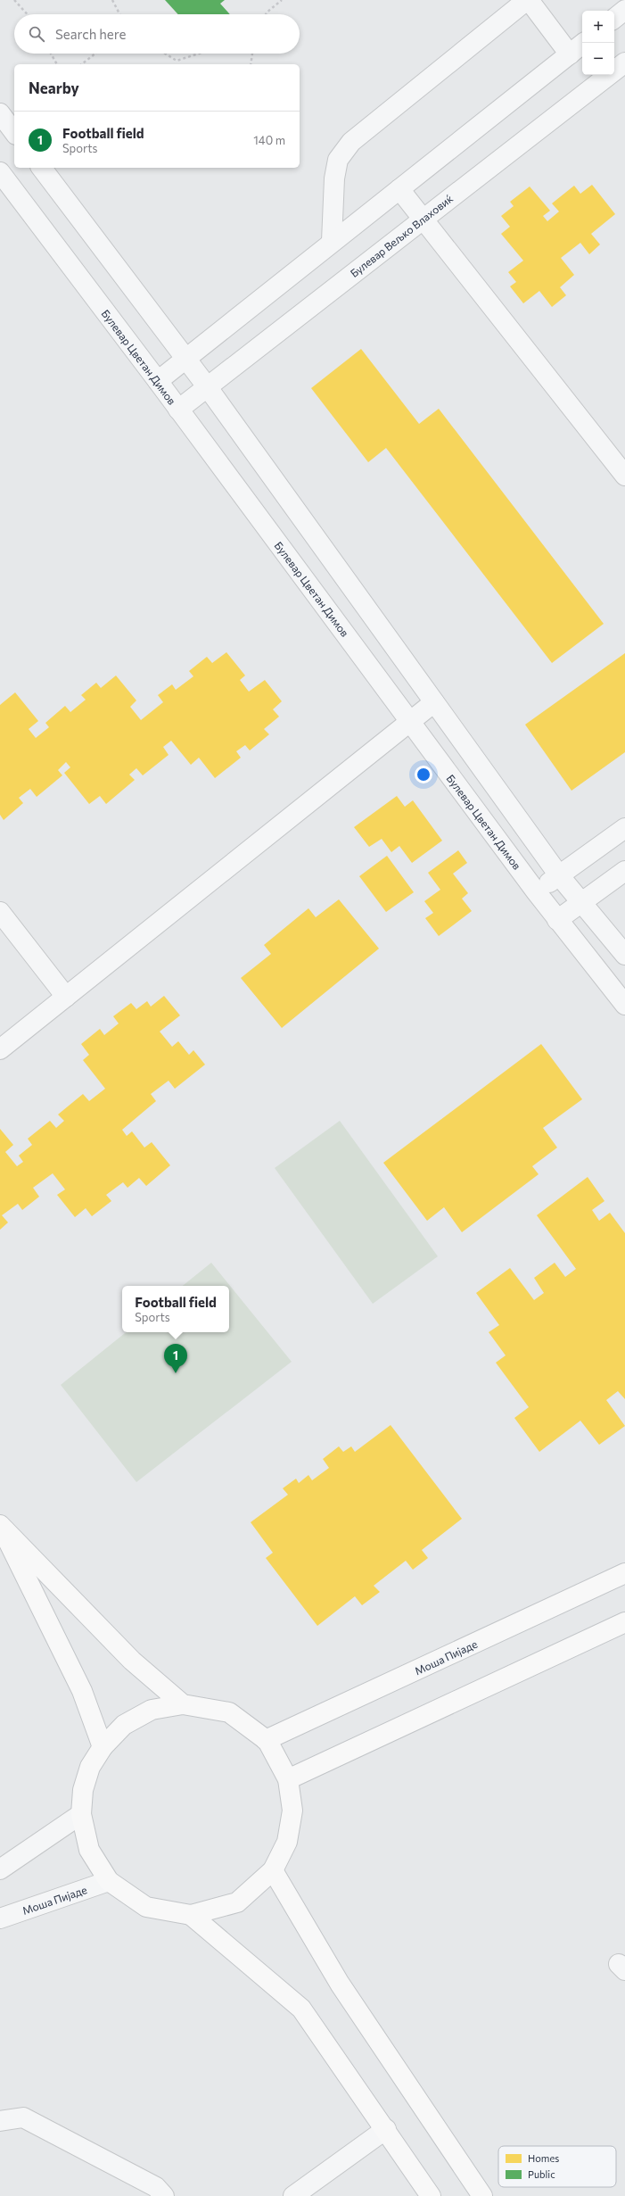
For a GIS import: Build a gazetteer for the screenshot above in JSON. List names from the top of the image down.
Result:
{
  "streets": {
    "main road": ["Моша Пијаде"],
    "street": ["Булевар Вељко Влаховиќ", "Булевар Цветан Димов"]
  },
  "crossings": [
    ["Булевар Вељко Влаховиќ", "Булевар Цветан Димов"]
  ],
  "legend": ["Homes", "Public"],
  "page": {
    "map_buttons": ["+", "−"],
    "search": "Search here",
    "heading": "Nearby",
    "list": [
      {
        "mark": "1",
        "name": "Football field",
        "note": "Sports",
        "value": "140 m"
      }
    ],
    "popup": ["Football field", "Sports"],
    "pins": "1"
  }
}
